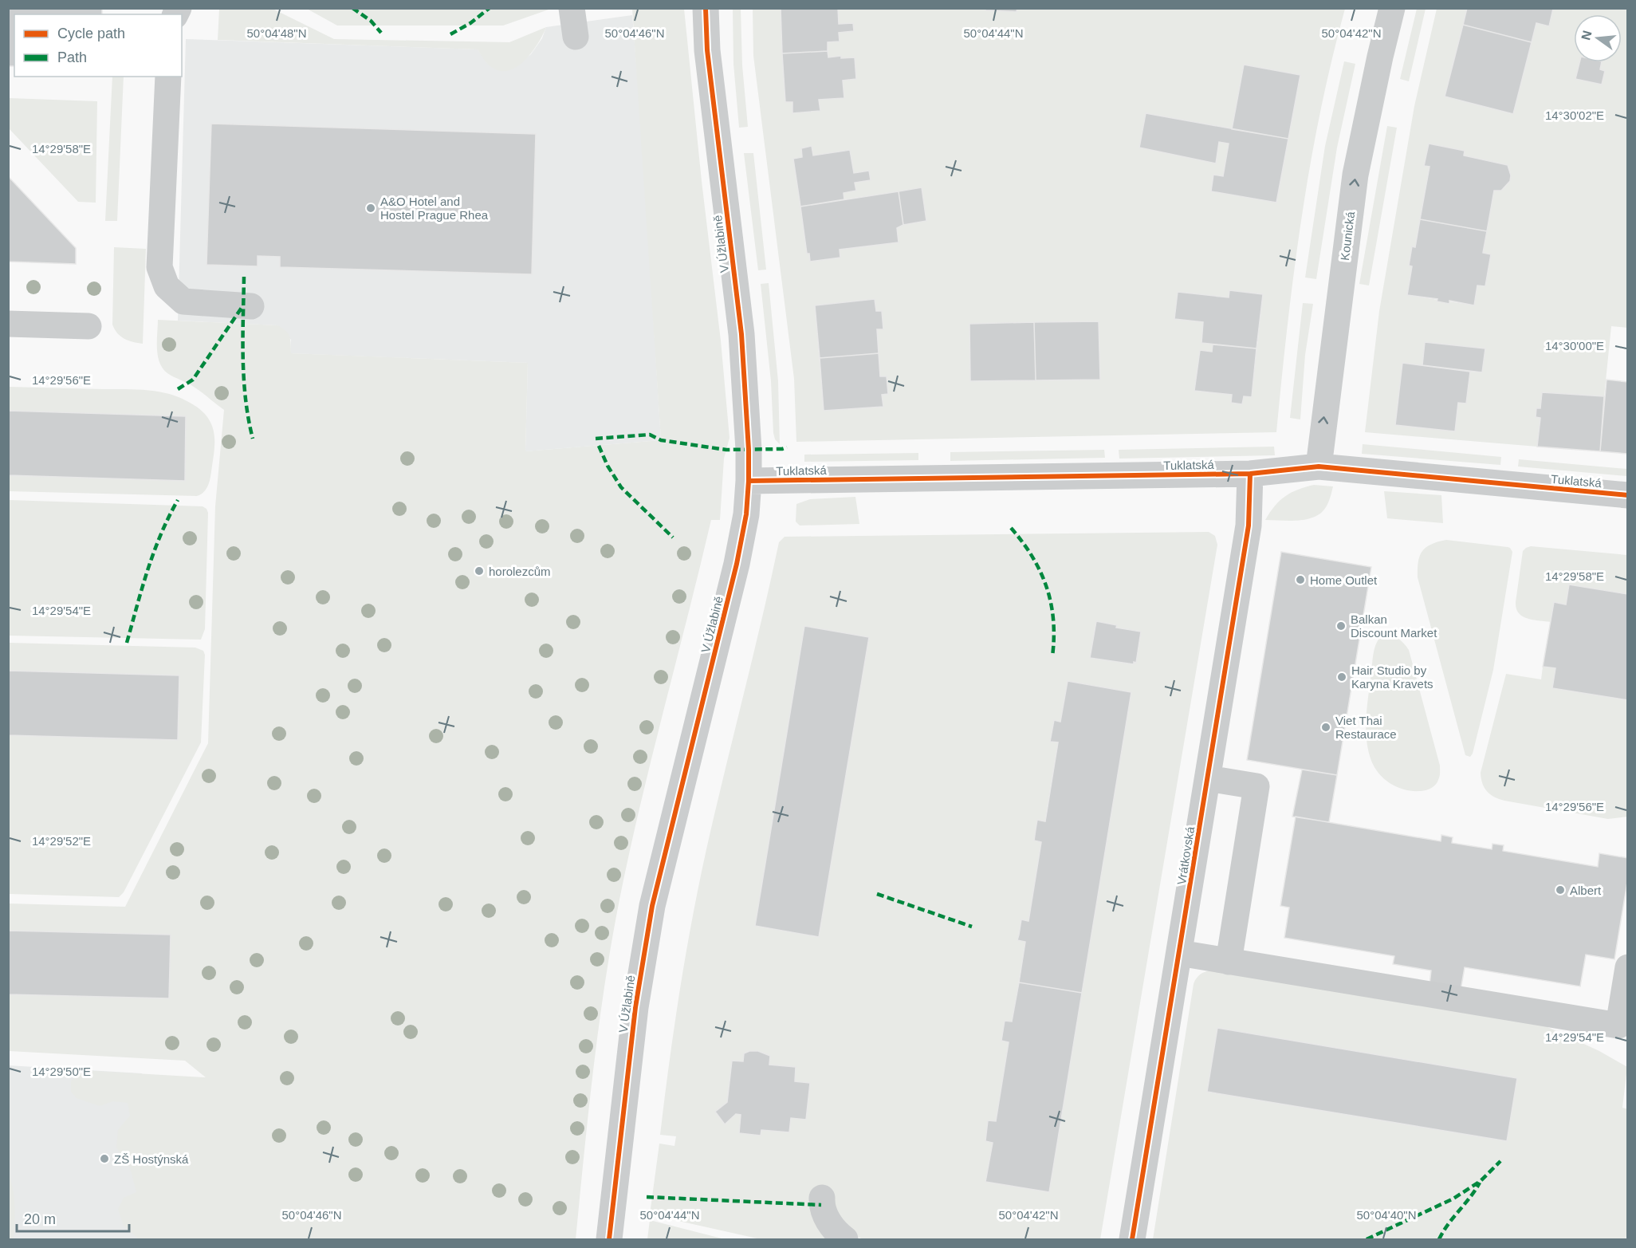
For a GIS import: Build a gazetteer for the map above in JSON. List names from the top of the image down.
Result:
{
  "streets": {
    "street": [
      "Kounická",
      "V Úžlabině",
      "Tuklatská",
      "Vrátkovská"
    ]
  },
  "crossings": [
    ["Kounická", "Tuklatská"],
    ["V Úžlabině", "Tuklatská"],
    ["Tuklatská", "Vrátkovská"]
  ],
  "one_way": ["Kounická"],
  "places": [
    "A&O Hotel and Hostel Prague Rhea",
    "horolezcům",
    "Home Outlet",
    "Balkan Discount Market",
    "Hair Studio by Karyna Kravets",
    "Viet Thai Restaurace",
    "Albert",
    "ZŠ Hostýnská"
  ],
  "legend": ["Cycle path", "Path"],
  "scale_bar": "20 m",
  "north": "left",
  "coordinates": [
    "50°04'48\"N",
    "50°04'46\"N",
    "50°04'44\"N",
    "50°04'42\"N",
    "14°30'02\"E",
    "14°29'58\"E",
    "14°30'00\"E",
    "14°29'56\"E",
    "14°29'54\"E",
    "14°29'52\"E",
    "14°29'50\"E",
    "50°04'40\"N"
  ]
}
